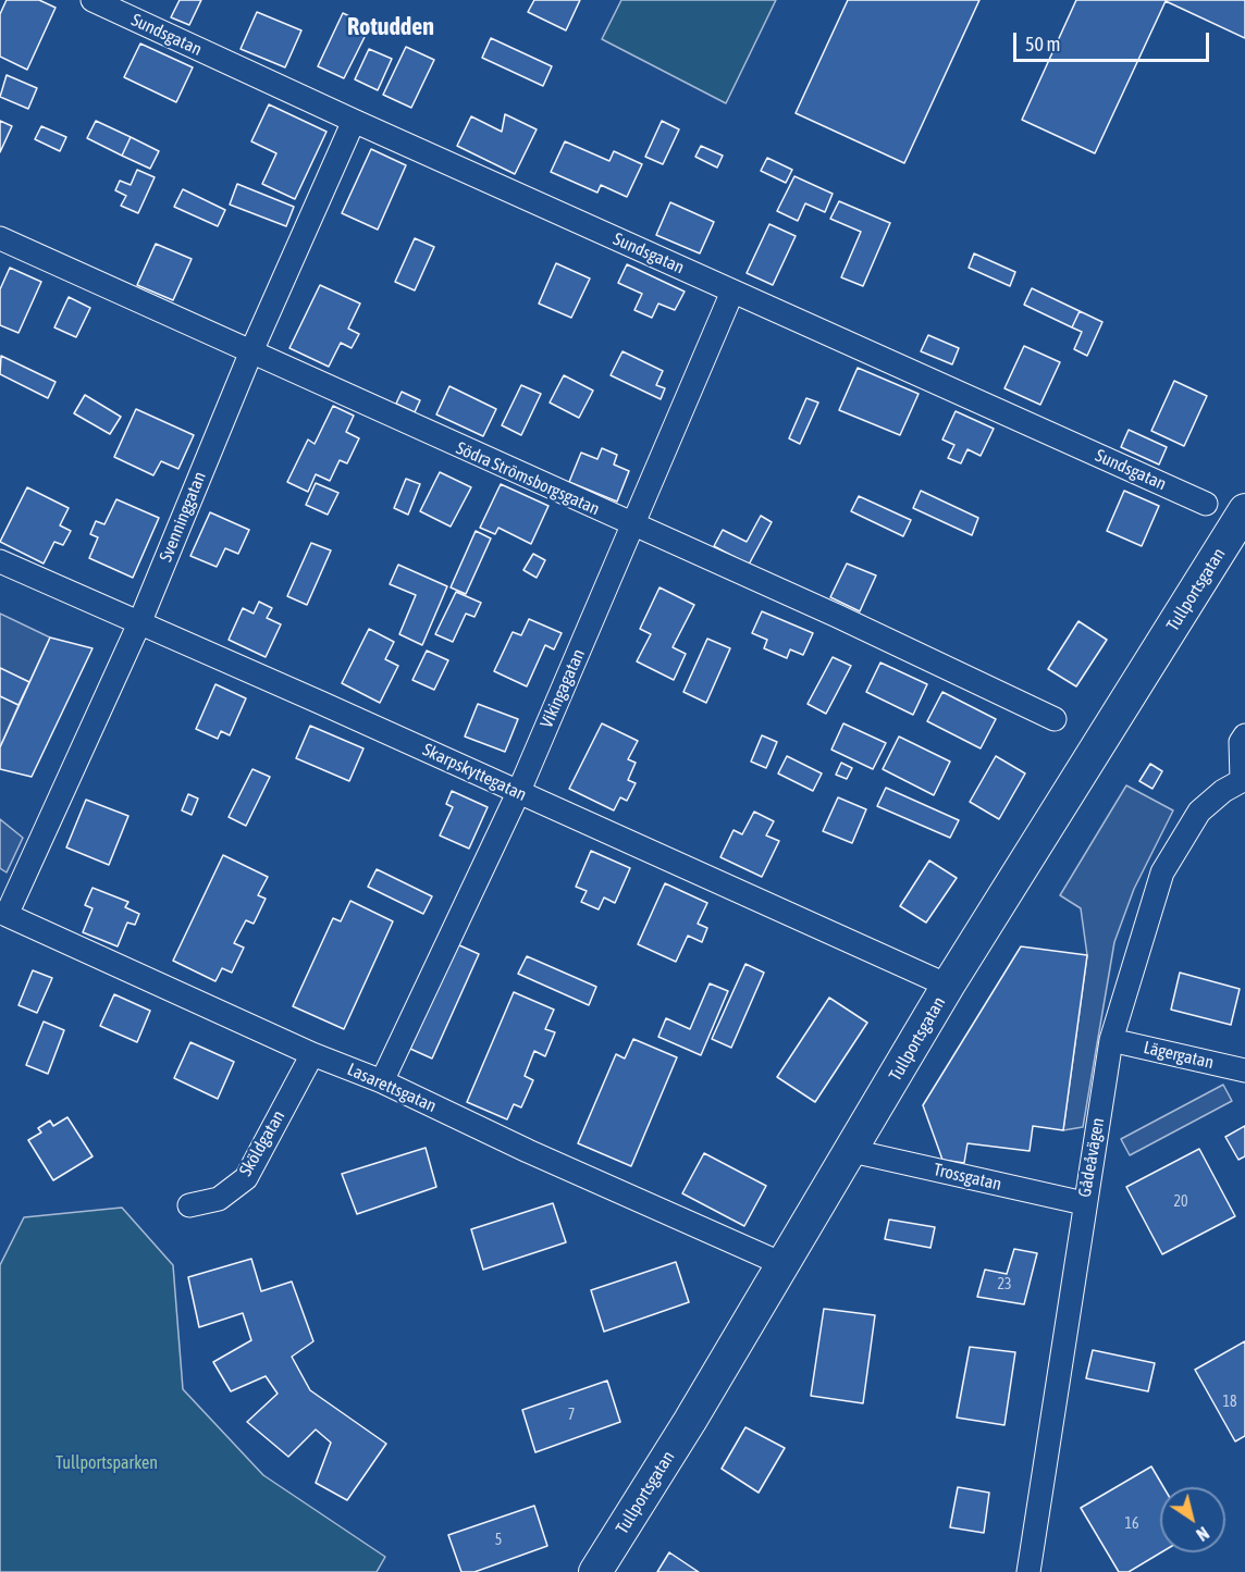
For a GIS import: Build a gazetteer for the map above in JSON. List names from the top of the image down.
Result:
{
  "streets": {
    "main road": ["Tullportsgatan"],
    "street": [
      "Sundsgatan",
      "Södra Strömsborgsgatan",
      "Svenninggatan",
      "Vikingagatan",
      "Skarpskyttegatan",
      "Lägergatan",
      "Lasarettsgatan",
      "Sköldgatan",
      "Gådeåvägen",
      "Trossgatan"
    ]
  },
  "crossings": [
    ["Sundsgatan", "Svenninggatan"],
    ["Sundsgatan", "Vikingagatan"],
    ["Södra Strömsborgsgatan", "Svenninggatan"],
    ["Södra Strömsborgsgatan", "Vikingagatan"],
    ["Svenninggatan", "Skarpskyttegatan"],
    ["Svenninggatan", "Lasarettsgatan"],
    ["Tullportsgatan", "Skarpskyttegatan"],
    ["Tullportsgatan", "Lasarettsgatan"],
    ["Tullportsgatan", "Trossgatan"],
    ["Vikingagatan", "Skarpskyttegatan"],
    ["Vikingagatan", "Lasarettsgatan"],
    ["Lägergatan", "Gådeåvägen"],
    ["Lasarettsgatan", "Sköldgatan"],
    ["Gådeåvägen", "Trossgatan"]
  ],
  "districts": ["Rotudden"],
  "parks": ["Tullportsparken"],
  "house_numbers": [
    "20",
    "23",
    "18",
    "7",
    "16",
    "5"
  ],
  "scale_bar": "50 m",
  "north": "bottom right"
}
